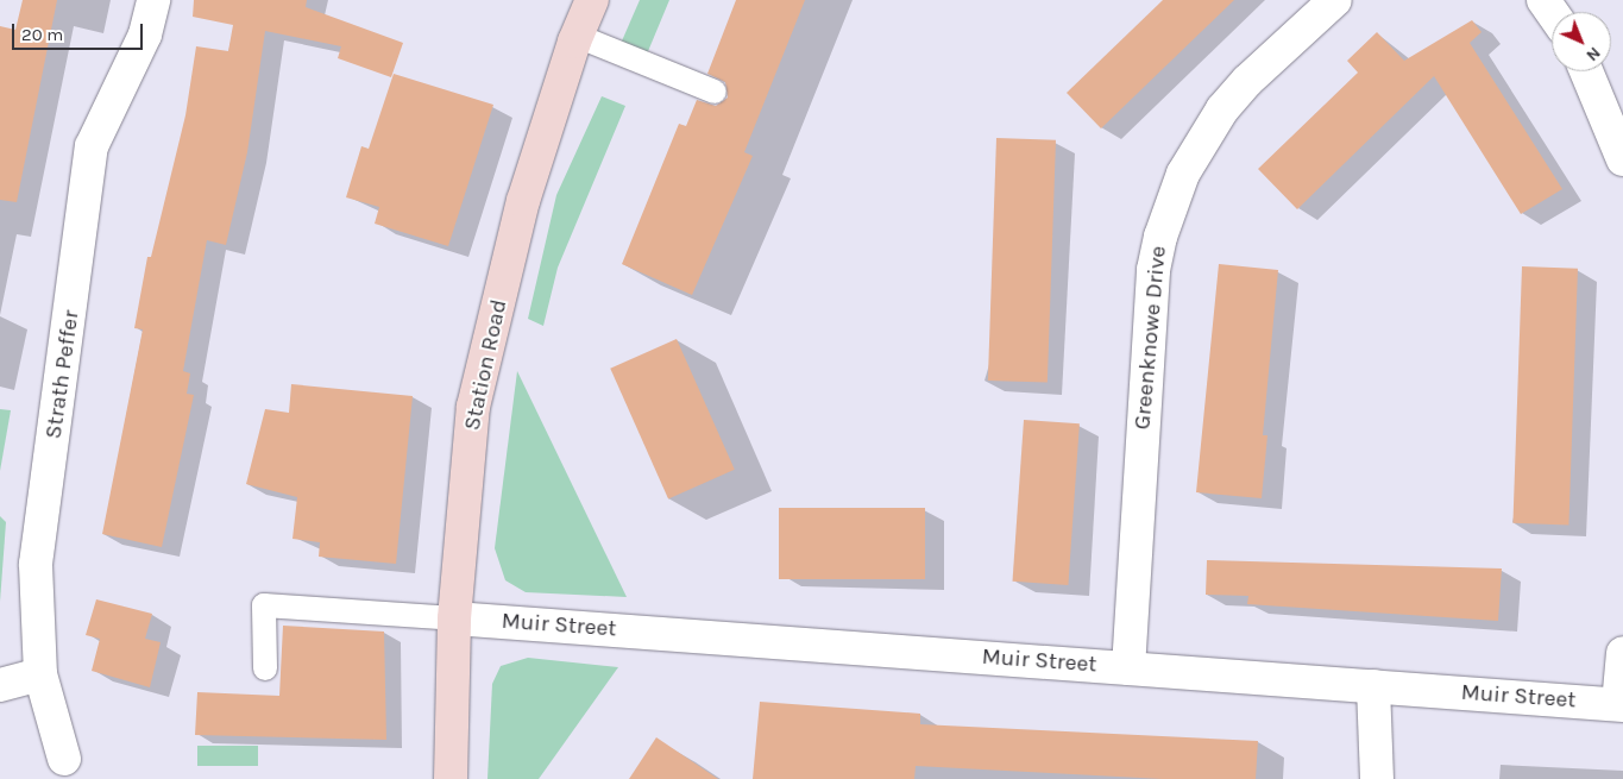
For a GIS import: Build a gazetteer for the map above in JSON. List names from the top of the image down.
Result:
{
  "streets": {
    "main road": ["Station Road"],
    "street": ["Greenknowe Drive", "Strath Peffer", "Muir Street"]
  },
  "crossings": [
    ["Greenknowe Drive", "Muir Street"],
    ["Station Road", "Muir Street"]
  ],
  "scale_bar": "20 m",
  "north": "bottom right"
}
